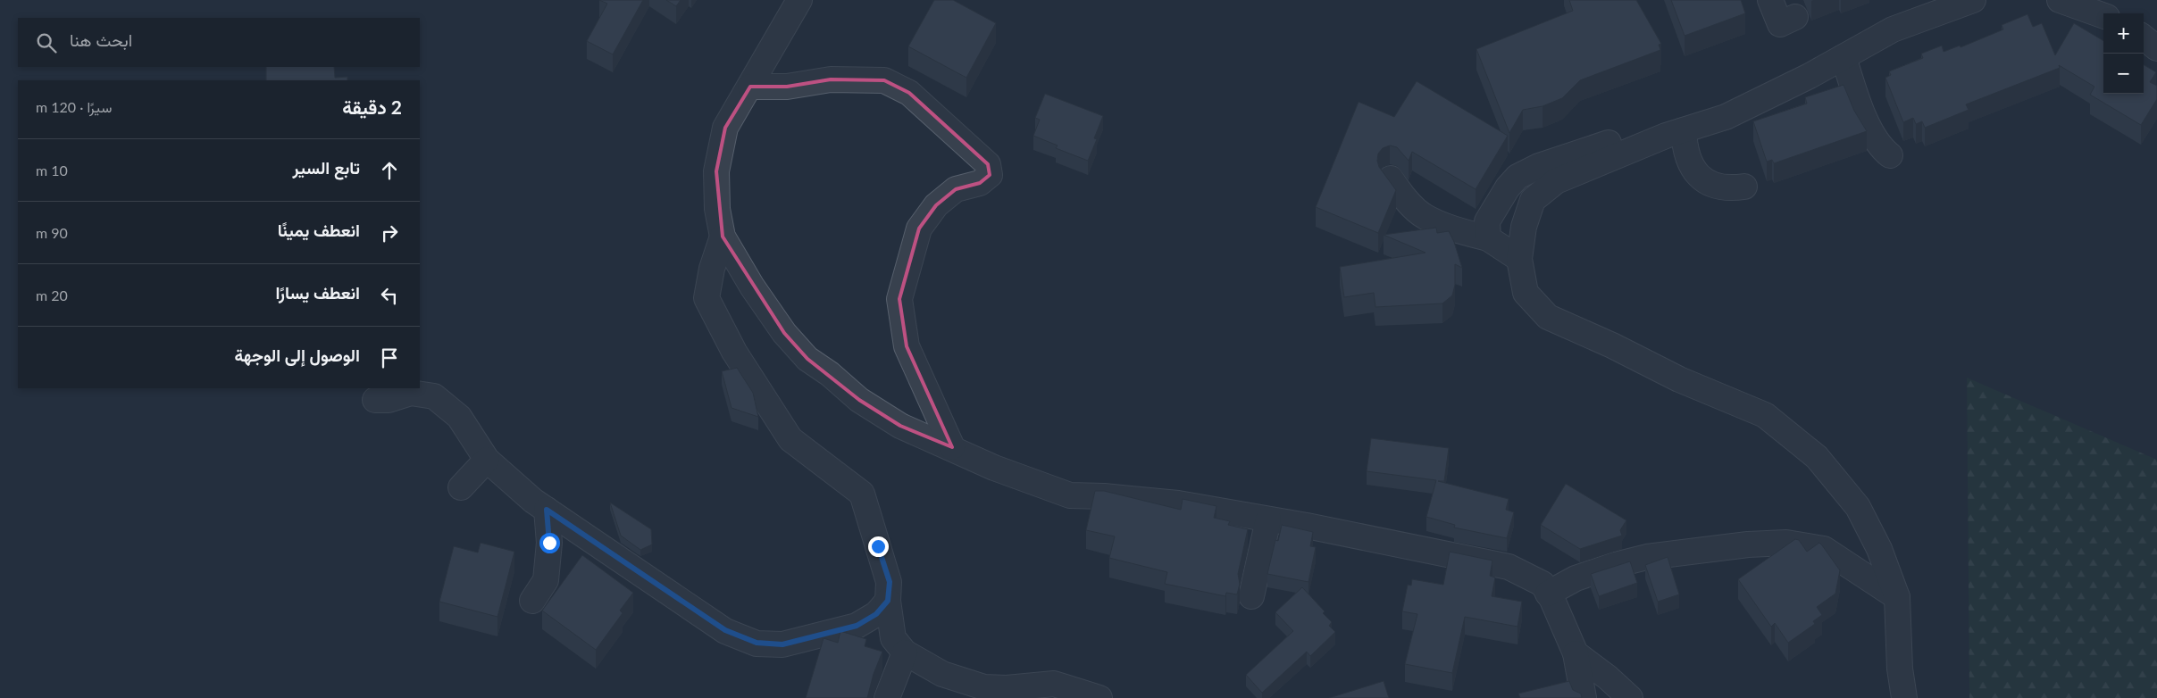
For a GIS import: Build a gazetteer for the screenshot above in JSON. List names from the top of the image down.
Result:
{
  "page": {
    "map_buttons": ["+", "−"],
    "search": "ابحث هنا",
    "heading": ["2 دقيقة", "سيرًا · 120 m"],
    "list": [
      ["تابع السير", "10 m"],
      ["انعطف يمينًا", "90 m"],
      ["انعطف يسارًا", "20 m"],
      "الوصول إلى الوجهة"
    ]
  }
}
